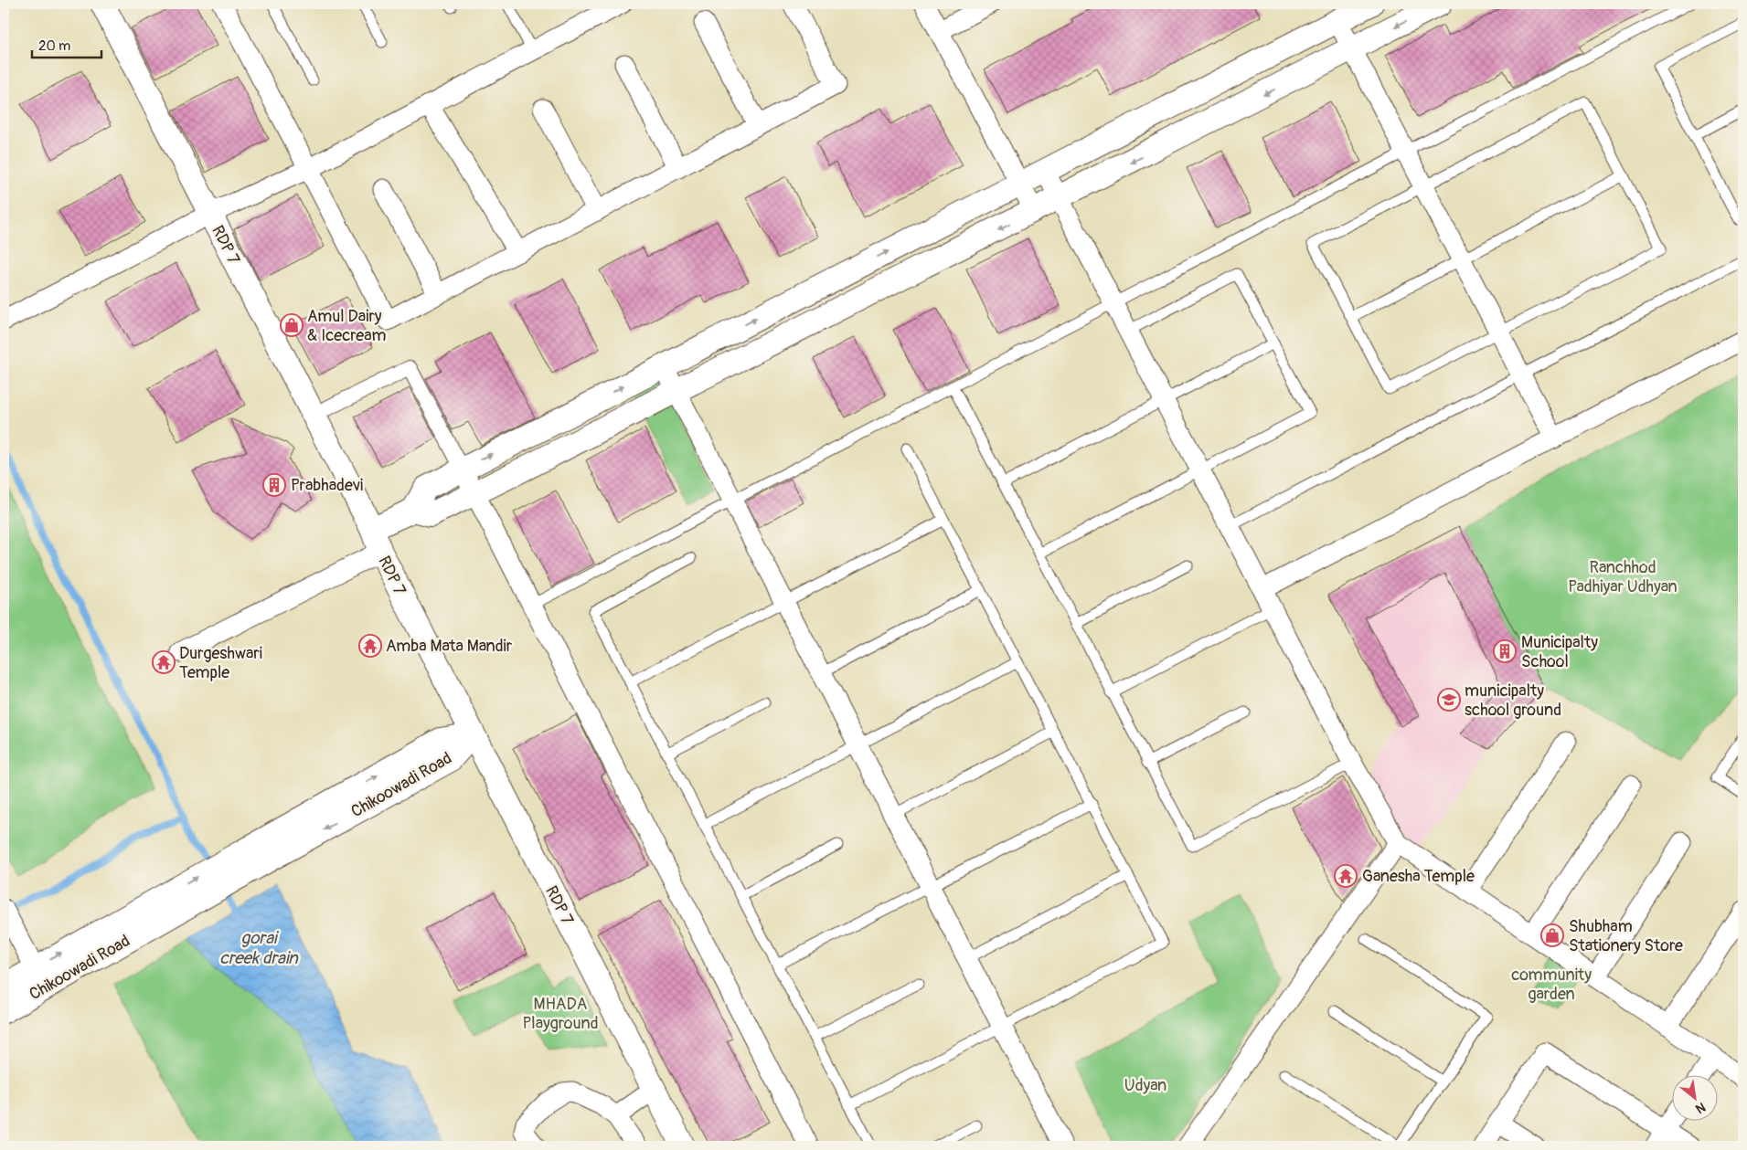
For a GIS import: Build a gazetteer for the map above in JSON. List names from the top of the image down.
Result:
{
  "streets": {
    "street": ["RDP 7", "Chikoowadi Road"]
  },
  "crossings": [
    ["RDP 7", "Chikoowadi Road"]
  ],
  "water": ["gorai creek drain"],
  "parks": [
    "Ranchhod Padhiyar Udhyan",
    "community garden",
    "MHADA Playground",
    "Udyan"
  ],
  "places": {
    "shop": ["Amul Dairy & Icecream", "Shubham Stationery Store"],
    "building": ["Prabhadevi", "Municipalty School"],
    "temple": ["Amba Mata Mandir", "Durgeshwari Temple", "Ganesha Temple"],
    "school or university": ["municipalty school ground"]
  },
  "scale_bar": "20 m",
  "north": "bottom right"
}
